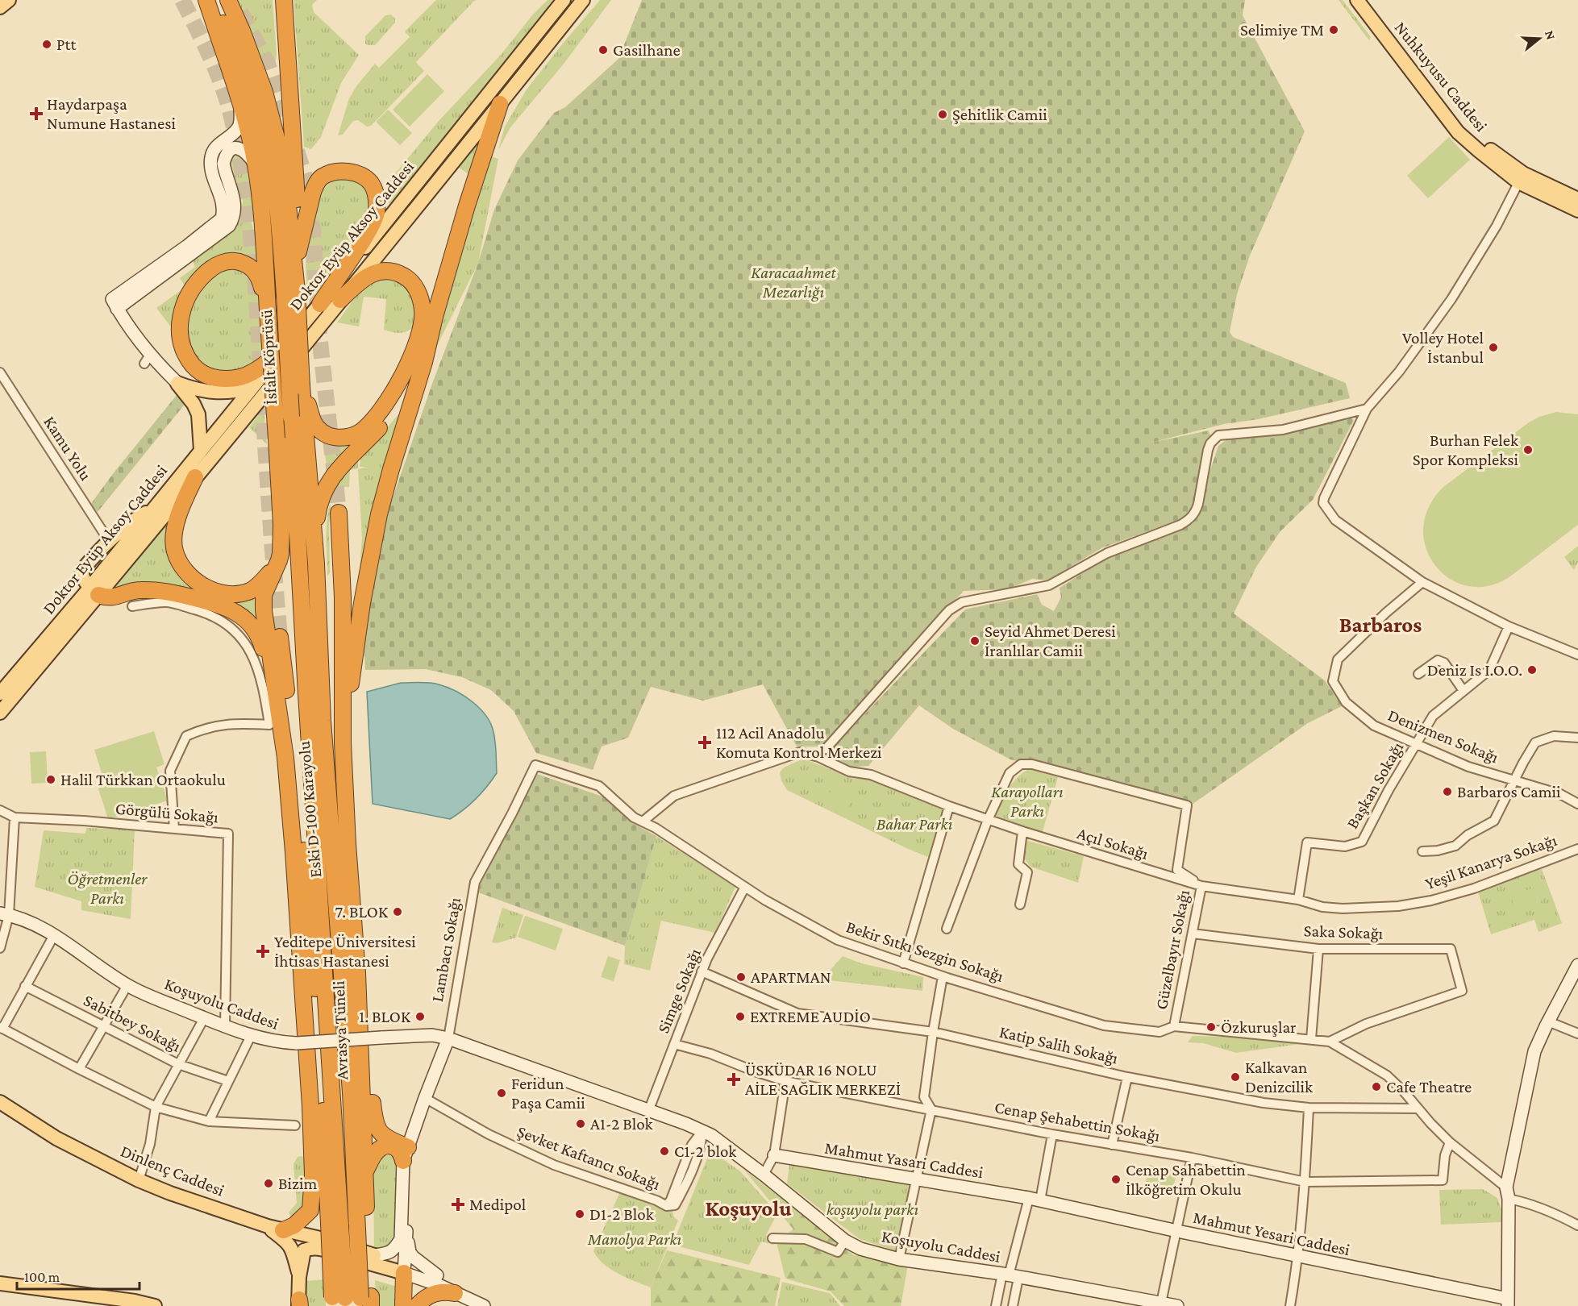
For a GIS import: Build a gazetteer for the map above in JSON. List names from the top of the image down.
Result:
{
  "streets": {
    "highway": ["İsfalt Köprüsü", "Eski D-100 Karayolu", "Avrasya Tüneli"],
    "main road": [
      "Nuhkuyusu Caddesi",
      "Doktor Eyüp Aksoy Caddesi",
      "Lambacı Sokağı",
      "Koşuyolu Caddesi",
      "Mahmut Yasari Caddesi",
      "Dinlenç Caddesi",
      "Mahmut Yesari Caddesi"
    ],
    "street": [
      "Kamu Yolu",
      "Denizmen Sokağı",
      "Başkan Sokağı",
      "Görgülü Sokağı",
      "Açıl Sokağı",
      "Yeşil Kanarya Sokağı",
      "Saka Sokağı",
      "Güzelbayır Sokağı",
      "Bekir Sıtkı Sezgin Sokağı",
      "Simge Sokağı",
      "Sabitbey Sokağı",
      "Katip Salih Sokağı",
      "Cenap Şehabettin Sokağı",
      "Şevket Kaftancı Sokağı"
    ]
  },
  "crossings": [
    ["İsfalt Köprüsü", "Eski D-100 Karayolu"],
    ["Denizmen Sokağı", "Başkan Sokağı"],
    ["Başkan Sokağı", "Yeşil Kanarya Sokağı"],
    ["Eski D-100 Karayolu", "Avrasya Tüneli"],
    ["Görgülü Sokağı", "Koşuyolu Caddesi"],
    ["Açıl Sokağı", "Güzelbayır Sokağı"],
    ["Açıl Sokağı", "Bekir Sıtkı Sezgin Sokağı"],
    ["Saka Sokağı", "Güzelbayır Sokağı"],
    ["Saka Sokağı", "Bekir Sıtkı Sezgin Sokağı"],
    ["Lambacı Sokağı", "Bekir Sıtkı Sezgin Sokağı"],
    ["Lambacı Sokağı", "Koşuyolu Caddesi"],
    ["Lambacı Sokağı", "Şevket Kaftancı Sokağı"],
    ["Güzelbayır Sokağı", "Bekir Sıtkı Sezgin Sokağı"],
    ["Bekir Sıtkı Sezgin Sokağı", "Simge Sokağı"],
    ["Simge Sokağı", "Koşuyolu Caddesi"],
    ["Simge Sokağı", "Katip Salih Sokağı"],
    ["Simge Sokağı", "Cenap Şehabettin Sokağı"],
    ["Koşuyolu Caddesi", "Şevket Kaftancı Sokağı"],
    ["Mahmut Yasari Caddesi", "Mahmut Yesari Caddesi"]
  ],
  "districts": ["Barbaros", "Koşuyolu"],
  "parks": [
    "Karacaahmet Mezarlığı",
    "Karayolları Parkı",
    "Bahar Parkı",
    "Öğretmenler Parkı",
    "koşuyolu parkı",
    "Manolya Parkı"
  ],
  "places": {
    "other": [
      "Selimiye TM",
      "Ptt",
      "Gasilhane",
      "Şehitlik Camii",
      "Volley Hotel İstanbul",
      "Burhan Felek Spor Kompleksi",
      "Seyid Ahmet Deresi İranlılar Camii",
      "Deniz Is I.O.O.",
      "Halil Türkkan Ortaokulu",
      "Barbaros Camii",
      "7. BLOK",
      "APARTMAN",
      "1. BLOK",
      "EXTREME AUDİO",
      "Özkuruşlar",
      "Kalkavan Denizcilik",
      "Cafe Theatre",
      "Feridun Paşa Camii",
      "A1-2 Blok",
      "C1-2 blok",
      "Cenap Sahabettin İlköğretim Okulu",
      "Bizim",
      "D1-2 Blok"
    ],
    "health": [
      "Haydarpaşa Numune Hastanesi",
      "112 Acil Anadolu Komuta Kontrol Merkezi",
      "Yeditepe Üniversitesi İhtisas Hastanesi",
      "ÜSKÜDAR 16 NOLU AİLE SAĞLIK MERKEZİ",
      "Medipol"
    ]
  },
  "scale_bar": "100 m",
  "north": "right"
}
